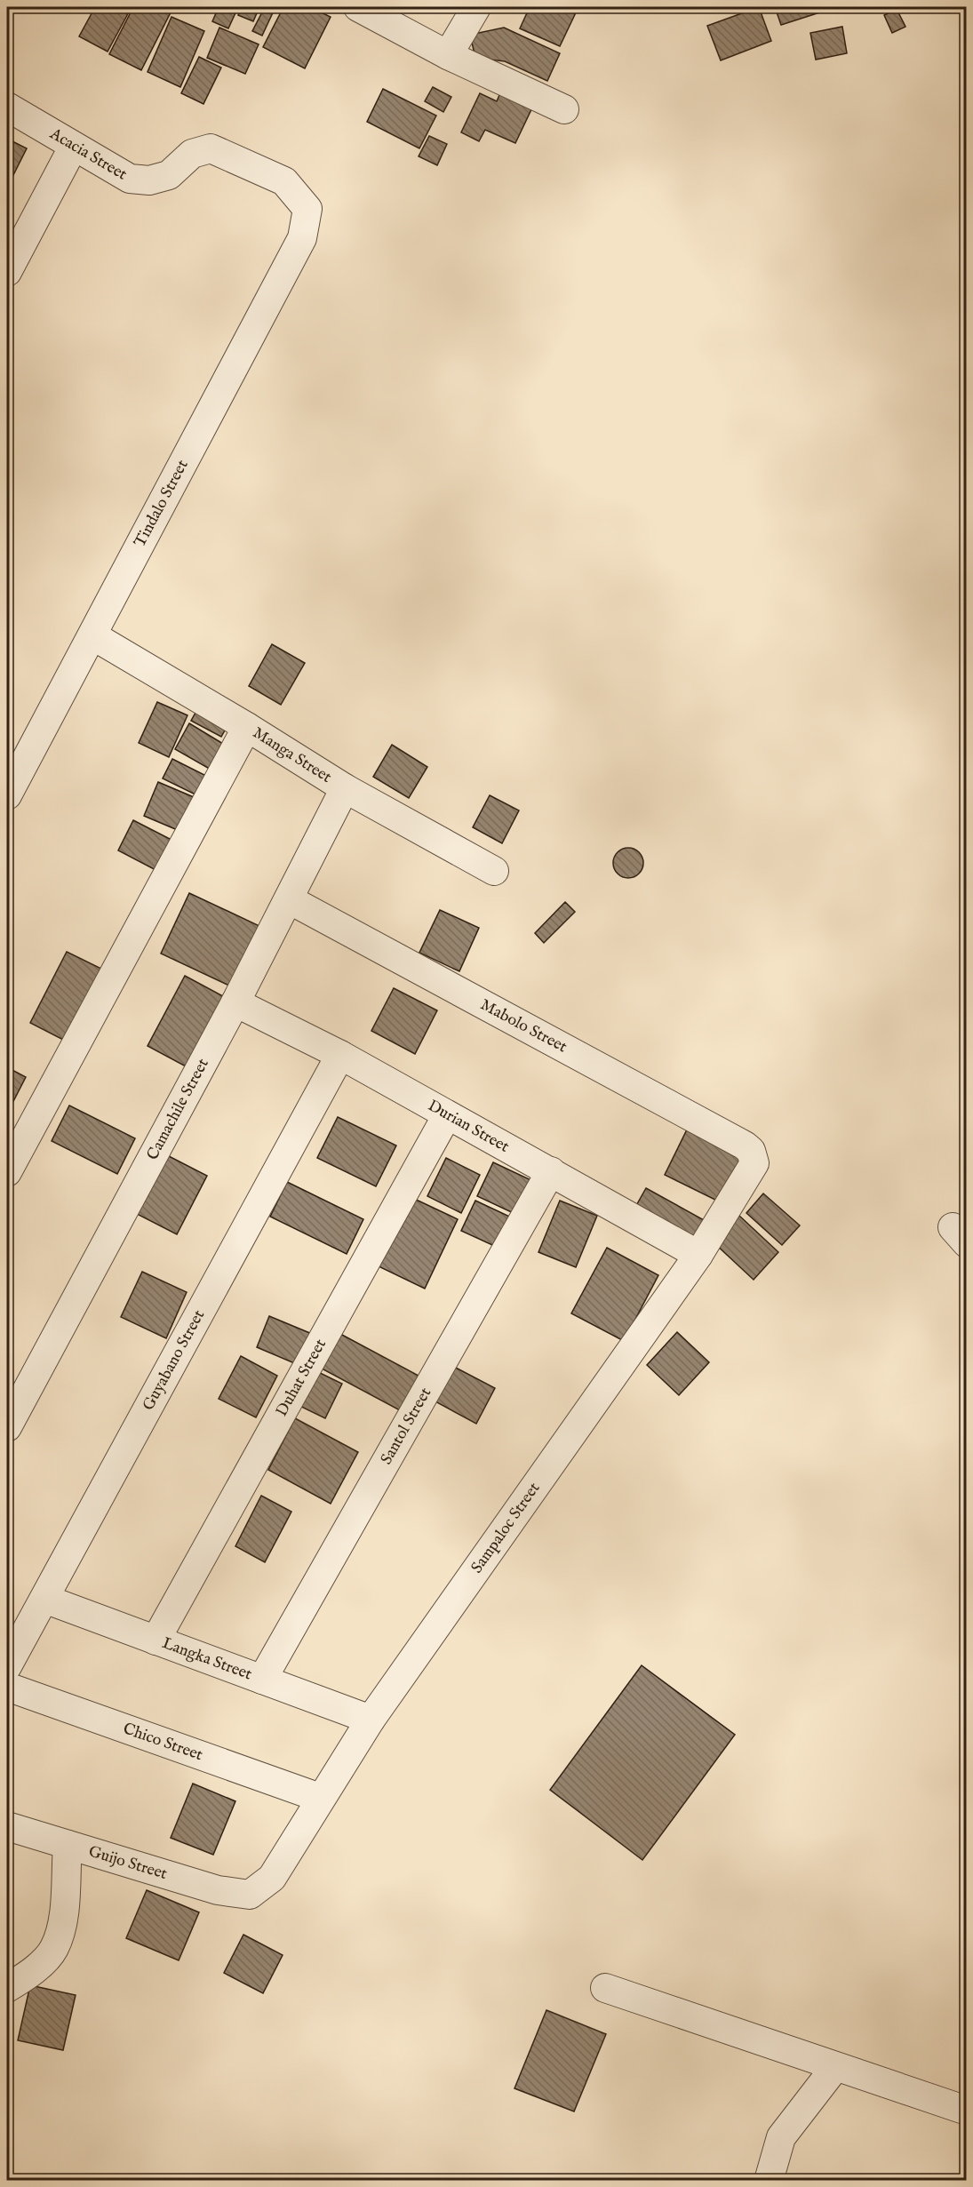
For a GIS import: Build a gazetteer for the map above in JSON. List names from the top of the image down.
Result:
{
  "streets": {
    "street": [
      "Acacia Street",
      "Tindalo Street",
      "Manga Street",
      "Mabolo Street",
      "Camachile Street",
      "Durian Street",
      "Guyabano Street",
      "Duhat Street",
      "Santol Street",
      "Sampaloc Street",
      "Langka Street",
      "Chico Street",
      "Guijo Street"
    ]
  },
  "crossings": [
    ["Acacia Street", "Tindalo Street"],
    ["Tindalo Street", "Manga Street"],
    ["Manga Street", "Camachile Street"],
    ["Mabolo Street", "Camachile Street"],
    ["Mabolo Street", "Sampaloc Street"],
    ["Camachile Street", "Durian Street"],
    ["Durian Street", "Guyabano Street"],
    ["Durian Street", "Duhat Street"],
    ["Durian Street", "Santol Street"],
    ["Durian Street", "Sampaloc Street"],
    ["Guyabano Street", "Langka Street"],
    ["Duhat Street", "Langka Street"],
    ["Santol Street", "Langka Street"],
    ["Sampaloc Street", "Langka Street"],
    ["Sampaloc Street", "Chico Street"],
    ["Sampaloc Street", "Guijo Street"]
  ]
}
